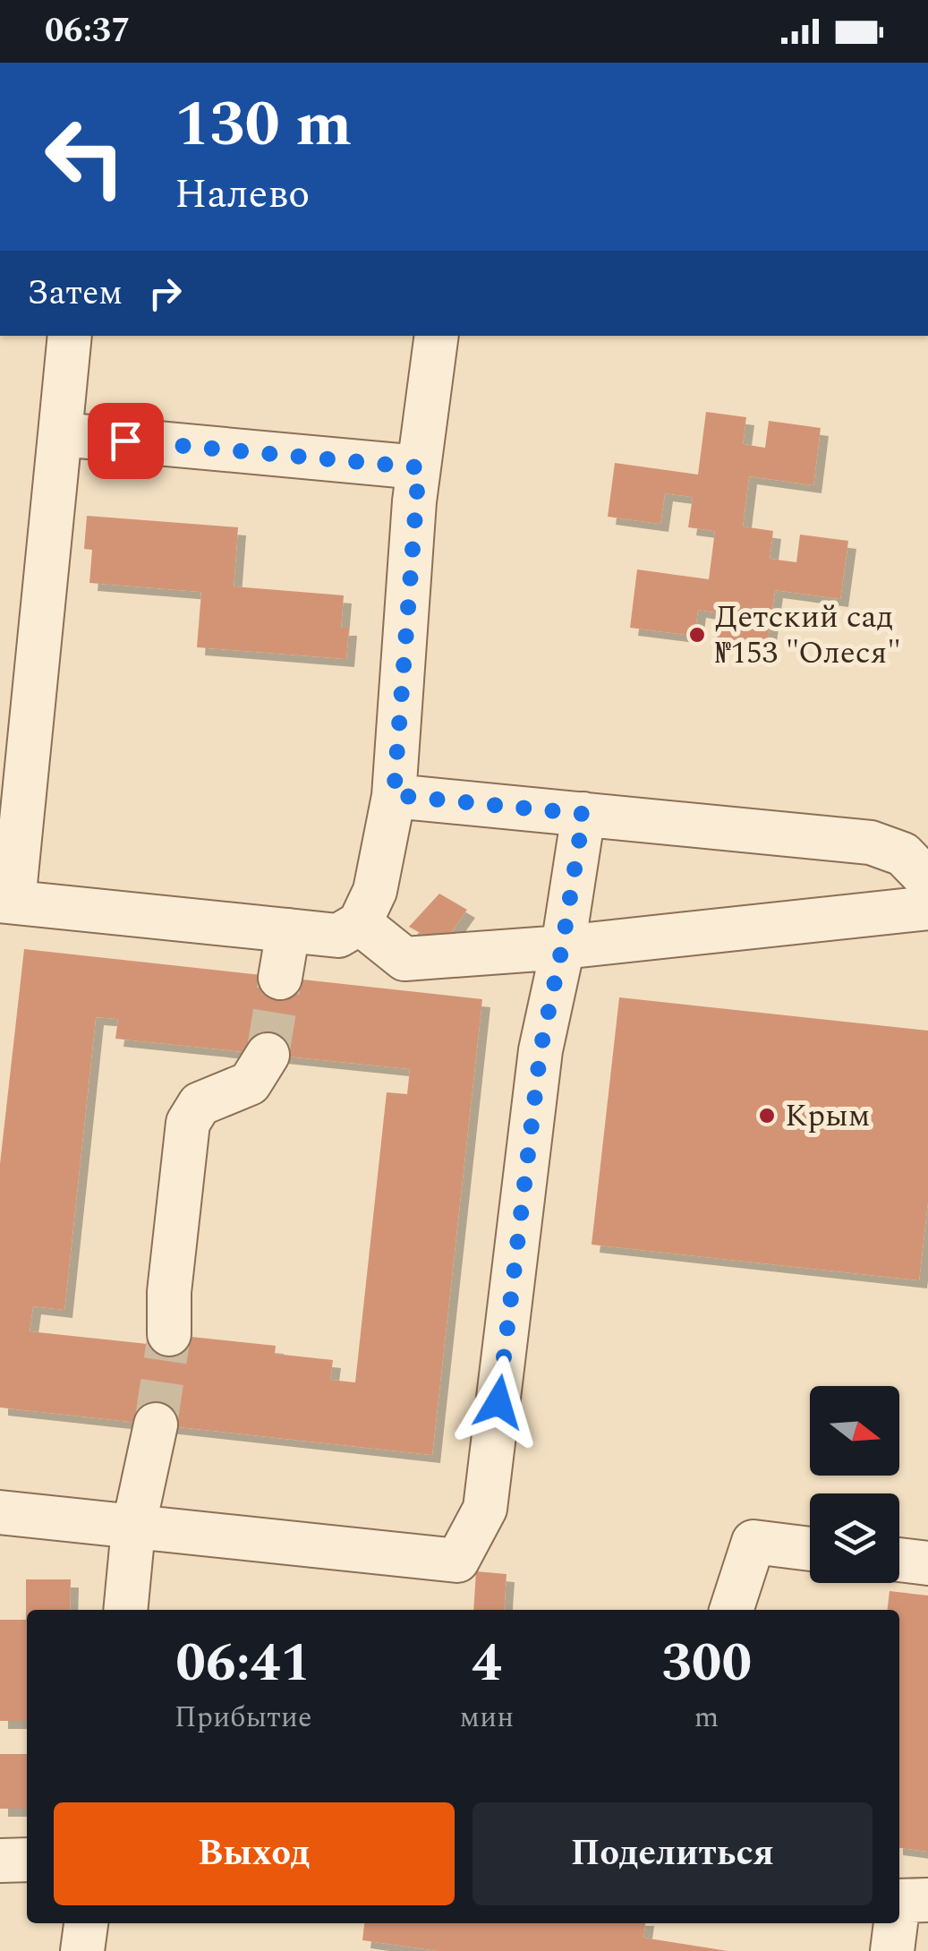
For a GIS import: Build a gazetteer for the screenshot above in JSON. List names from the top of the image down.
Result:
{
  "places": ["Детский сад №153 \"Олеся\"", "Крым"],
  "north": "right",
  "page": {
    "status": "06:37",
    "turn": ["130 m", "Налево"],
    "then": "Затем",
    "eta": [
      "06:41",
      "Прибытие",
      "4",
      "мин",
      "300",
      "m"
    ],
    "buttons": ["Выход", "Поделиться"]
  }
}
